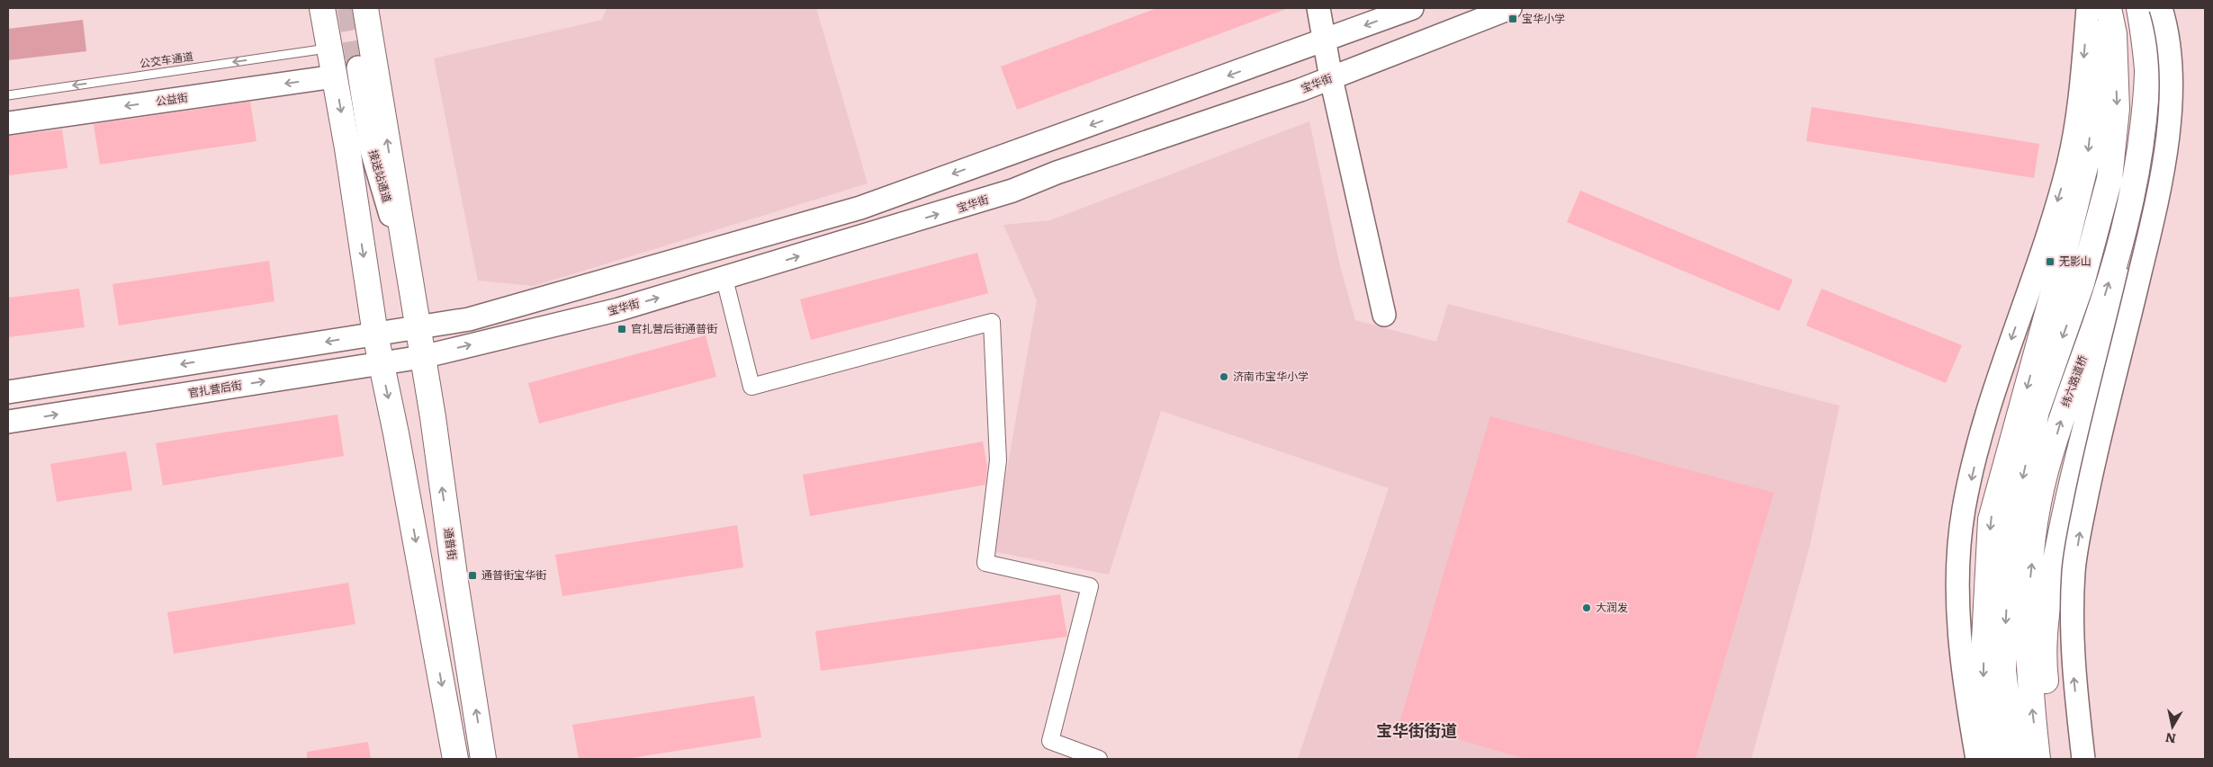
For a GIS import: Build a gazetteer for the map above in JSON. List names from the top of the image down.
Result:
{
  "streets": {
    "main road": [
      "宝华街",
      "公益街",
      "接送站通道",
      "纬六路道桥",
      "官扎营后街",
      "通普街"
    ],
    "lane": ["公交车通道"]
  },
  "crossings": [
    ["宝华街", "官扎营后街"],
    ["宝华街", "通普街"],
    ["接送站通道", "通普街"],
    ["官扎营后街", "通普街"]
  ],
  "one_way": ["公交车通道", "公益街"],
  "districts": ["宝华街街道"],
  "places": {
    "transit": [
      "宝华小学",
      "无影山",
      "官扎营后街通普街",
      "通普街宝华街"
    ],
    "other": ["济南市宝华小学", "大润发"]
  },
  "north": "bottom"
}
